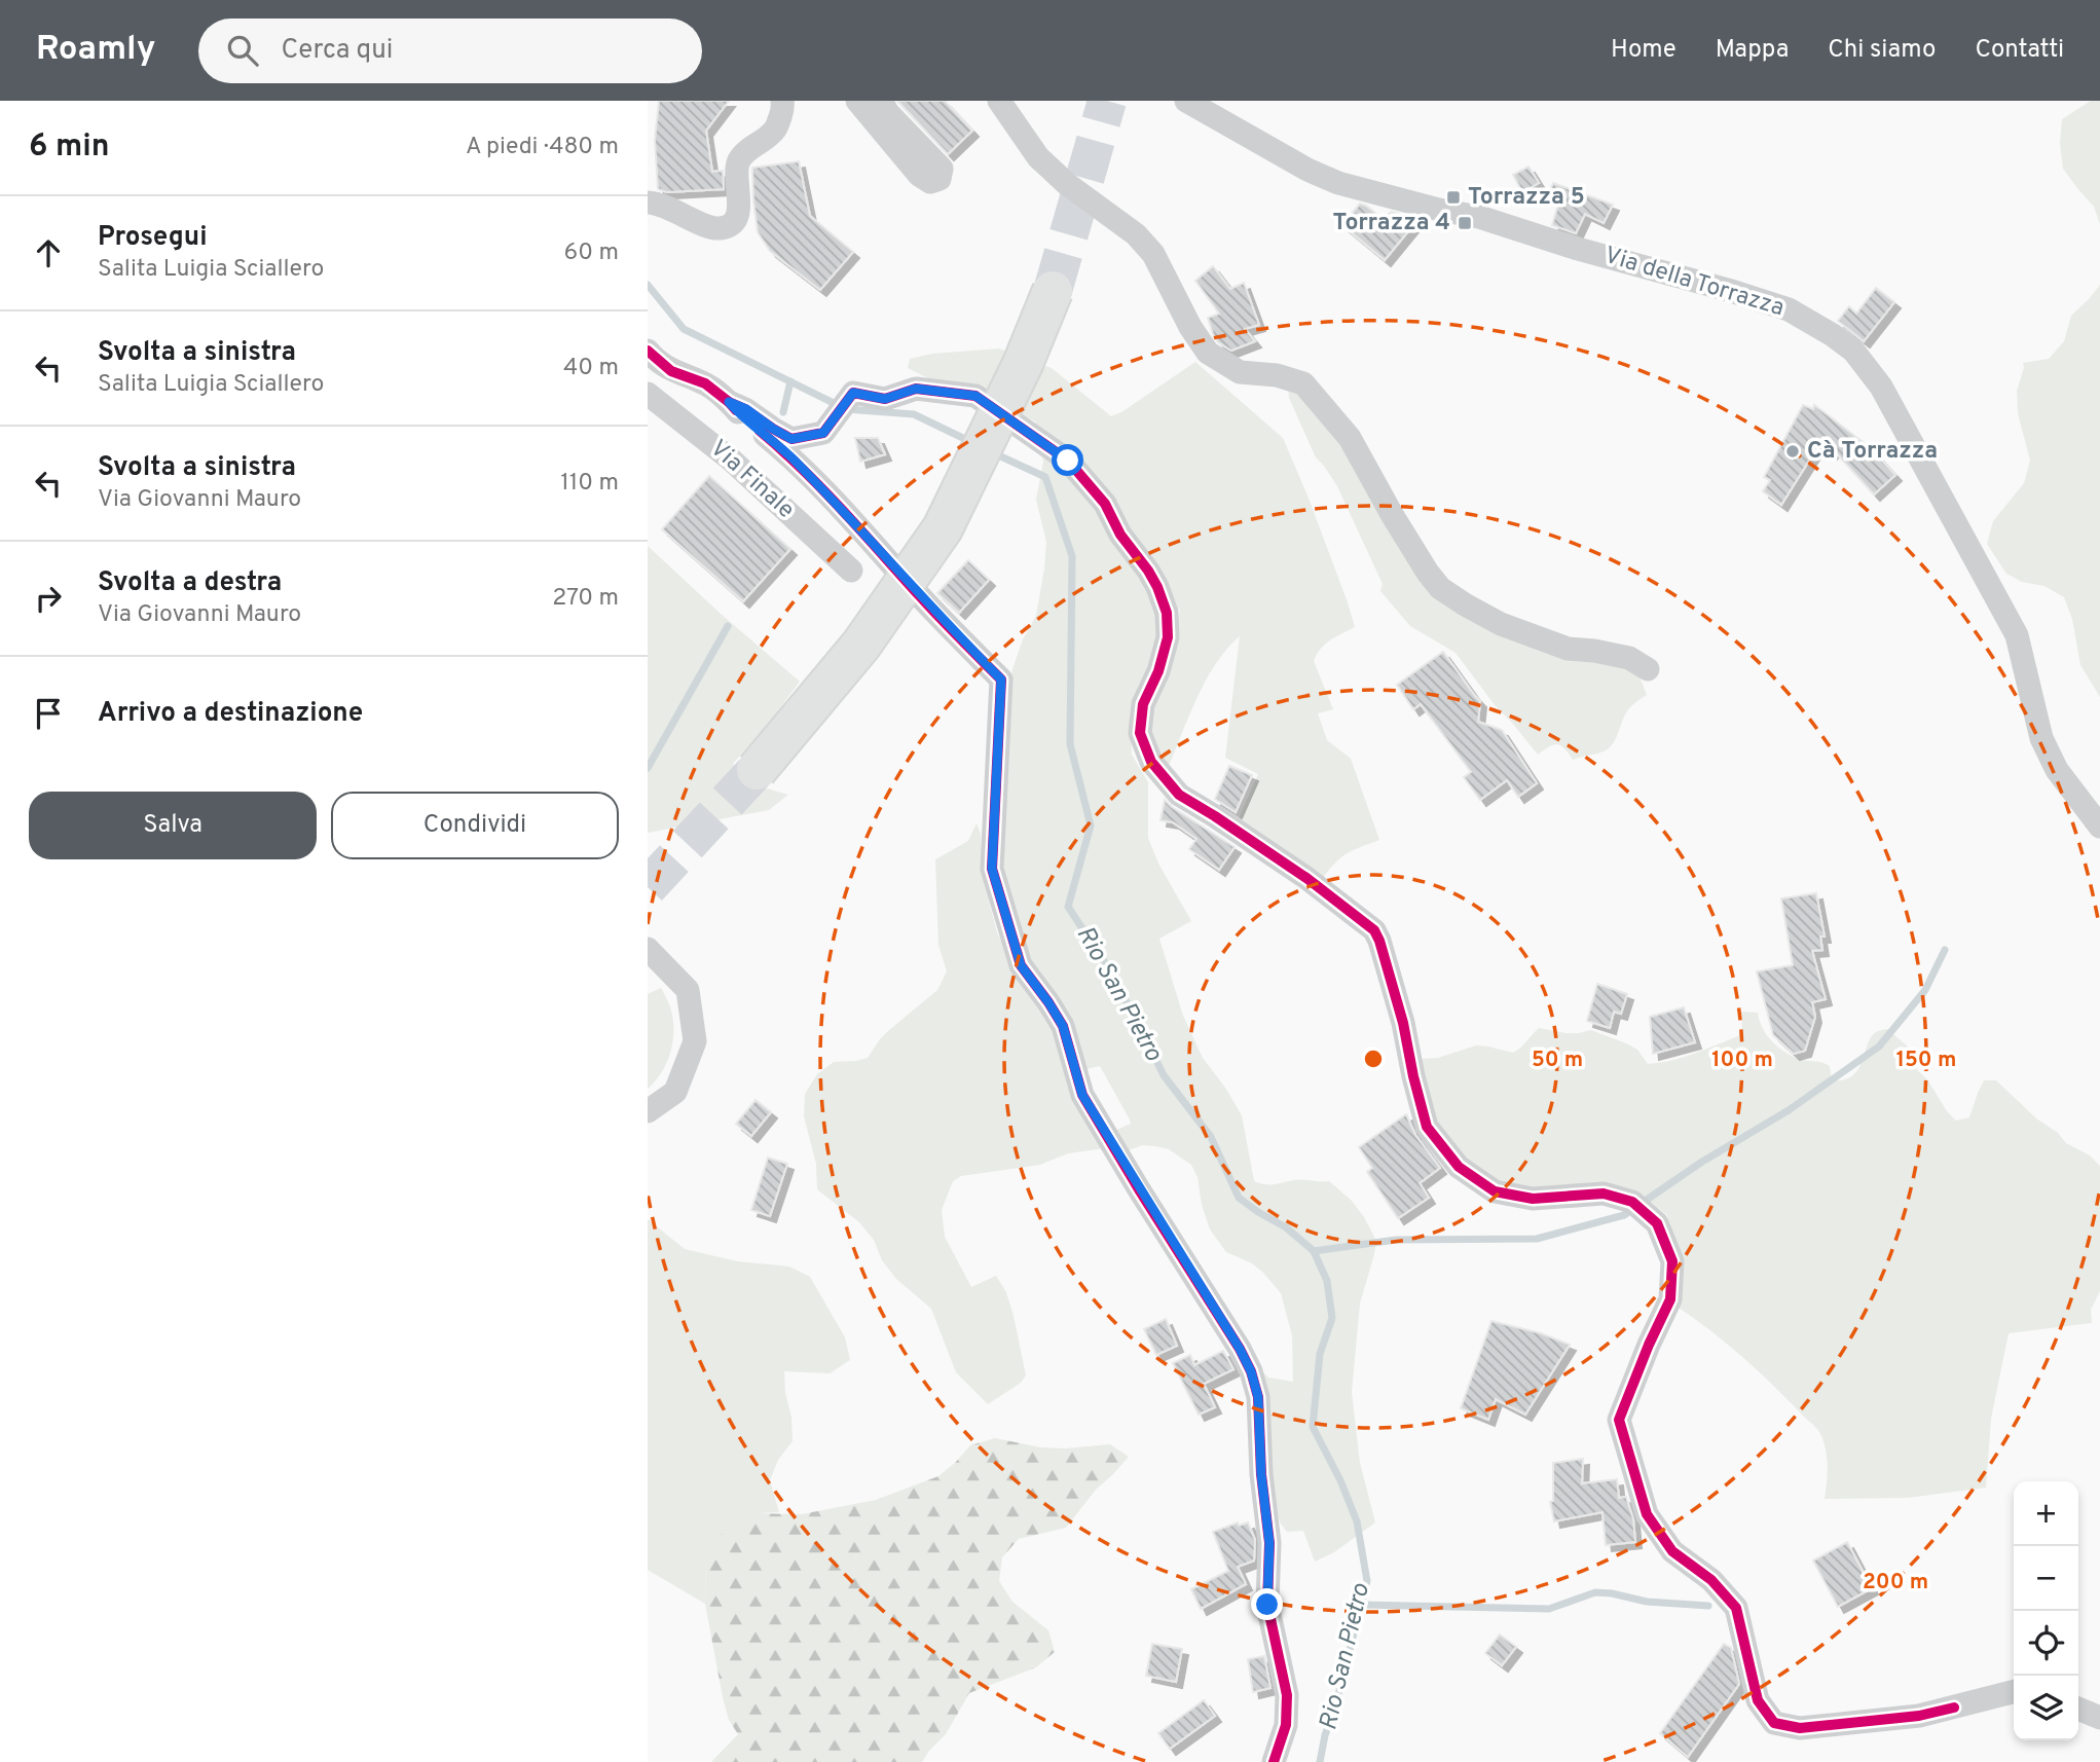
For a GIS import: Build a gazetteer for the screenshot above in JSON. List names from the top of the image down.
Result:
{
  "streets": {
    "street": ["Via della Torrazza", "Via Finale"]
  },
  "water": ["Rio San Pietro"],
  "places": {
    "transit": ["Torrazza 5", "Torrazza 4"],
    "other": ["Cà Torrazza"]
  },
  "page": {
    "header": "Roamly",
    "search": "Cerca qui",
    "nav": [
      "Home",
      "Mappa",
      "Chi siamo",
      "Contatti"
    ],
    "heading": ["6 min", "A piedi · 480 m"],
    "list": [
      ["Prosegui", "Salita Luigia Sciallero", "60 m"],
      ["Svolta a sinistra", "Salita Luigia Sciallero", "40 m"],
      ["Svolta a sinistra", "Via Giovanni Mauro", "110 m"],
      ["Svolta a destra", "Via Giovanni Mauro", "270 m"],
      "Arrivo a destinazione"
    ],
    "buttons": ["Salva", "Condividi"],
    "map_buttons": ["+", "−"]
  },
  "rings": [
    "50 m",
    "100 m",
    "150 m",
    "200 m"
  ]
}
